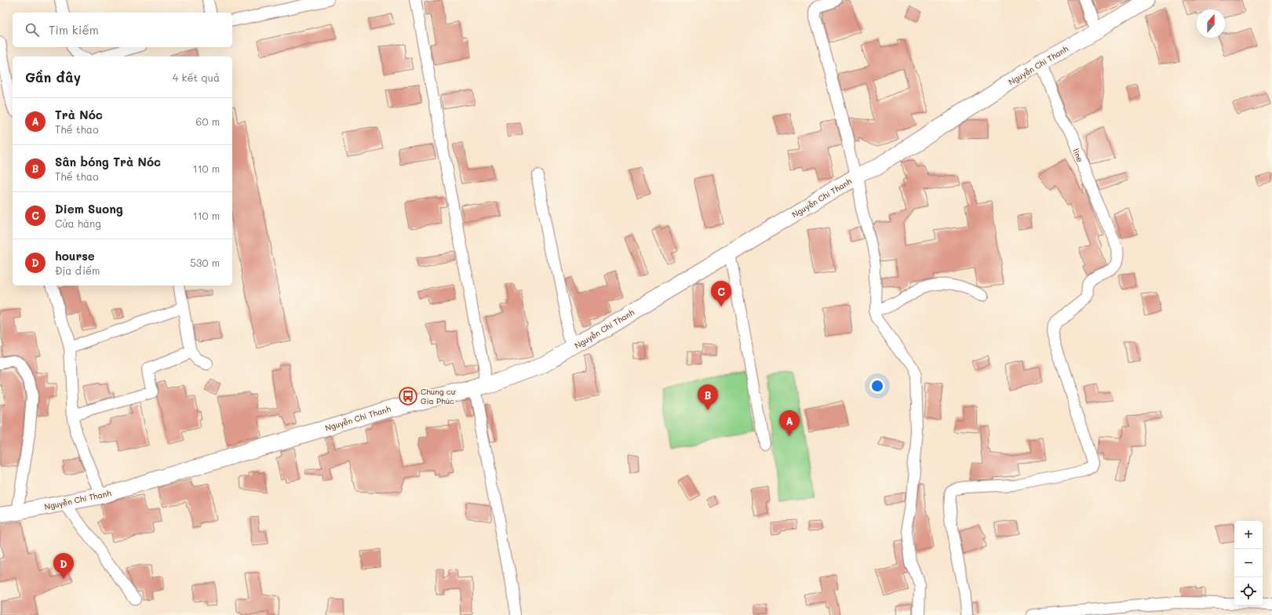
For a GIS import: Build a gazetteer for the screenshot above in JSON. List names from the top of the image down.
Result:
{
  "streets": {
    "main road": ["Nguyễn Chí Thanh"],
    "street": ["line"]
  },
  "crossings": [
    ["Nguyễn Chí Thanh", "line"]
  ],
  "places": {
    "bus stop": ["Chung cư Gia Phúc"]
  },
  "north": "top",
  "page": {
    "search": "Tìm kiếm",
    "heading": ["Gần đây", "4 kết quả"],
    "list": [
      {
        "mark": "A",
        "name": "Trà Nóc",
        "note": "Thể thao",
        "value": "60 m"
      },
      {
        "mark": "B",
        "name": "Sân bóng Trà Nóc",
        "note": "Thể thao",
        "value": "110 m"
      },
      {
        "mark": "C",
        "name": "Diem Suong",
        "note": "Cửa hàng",
        "value": "110 m"
      },
      {
        "mark": "D",
        "name": "hourse",
        "note": "Địa điểm",
        "value": "530 m"
      }
    ],
    "pins": [
      "C",
      "B",
      "A",
      "D"
    ],
    "map_buttons": ["+", "−"]
  }
}
